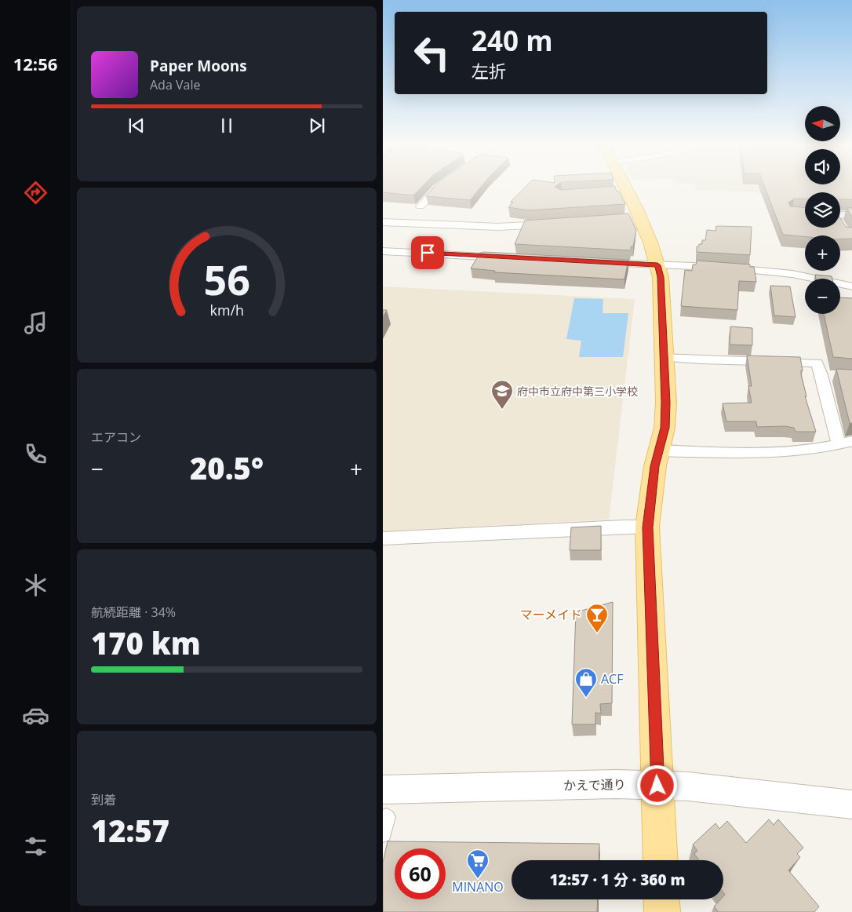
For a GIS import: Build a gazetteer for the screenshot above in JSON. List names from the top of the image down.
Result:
{
  "streets": {
    "street": ["かえで通り"]
  },
  "places": {
    "school or university": ["府中市立府中第三小学校"],
    "bar": ["マーメイド"],
    "shop": ["ACF"],
    "supermarket": ["MINANO"]
  },
  "north": "left",
  "page": {
    "tabs": "12:56",
    "turn": ["240 m", "左折"],
    "song": ["Paper Moons", "Ada Vale"],
    "map_buttons": ["+", "−"],
    "tile": [
      "エアコン",
      ["航続距離 · 34%", "170 km"],
      ["到着", "12:57"]
    ],
    "heat": ["−", "20.5°", "+"],
    "limit": "60",
    "trip": "12:57 · 1 分 · 360 m",
    "gauge": ["56", "km/h"]
  }
}
